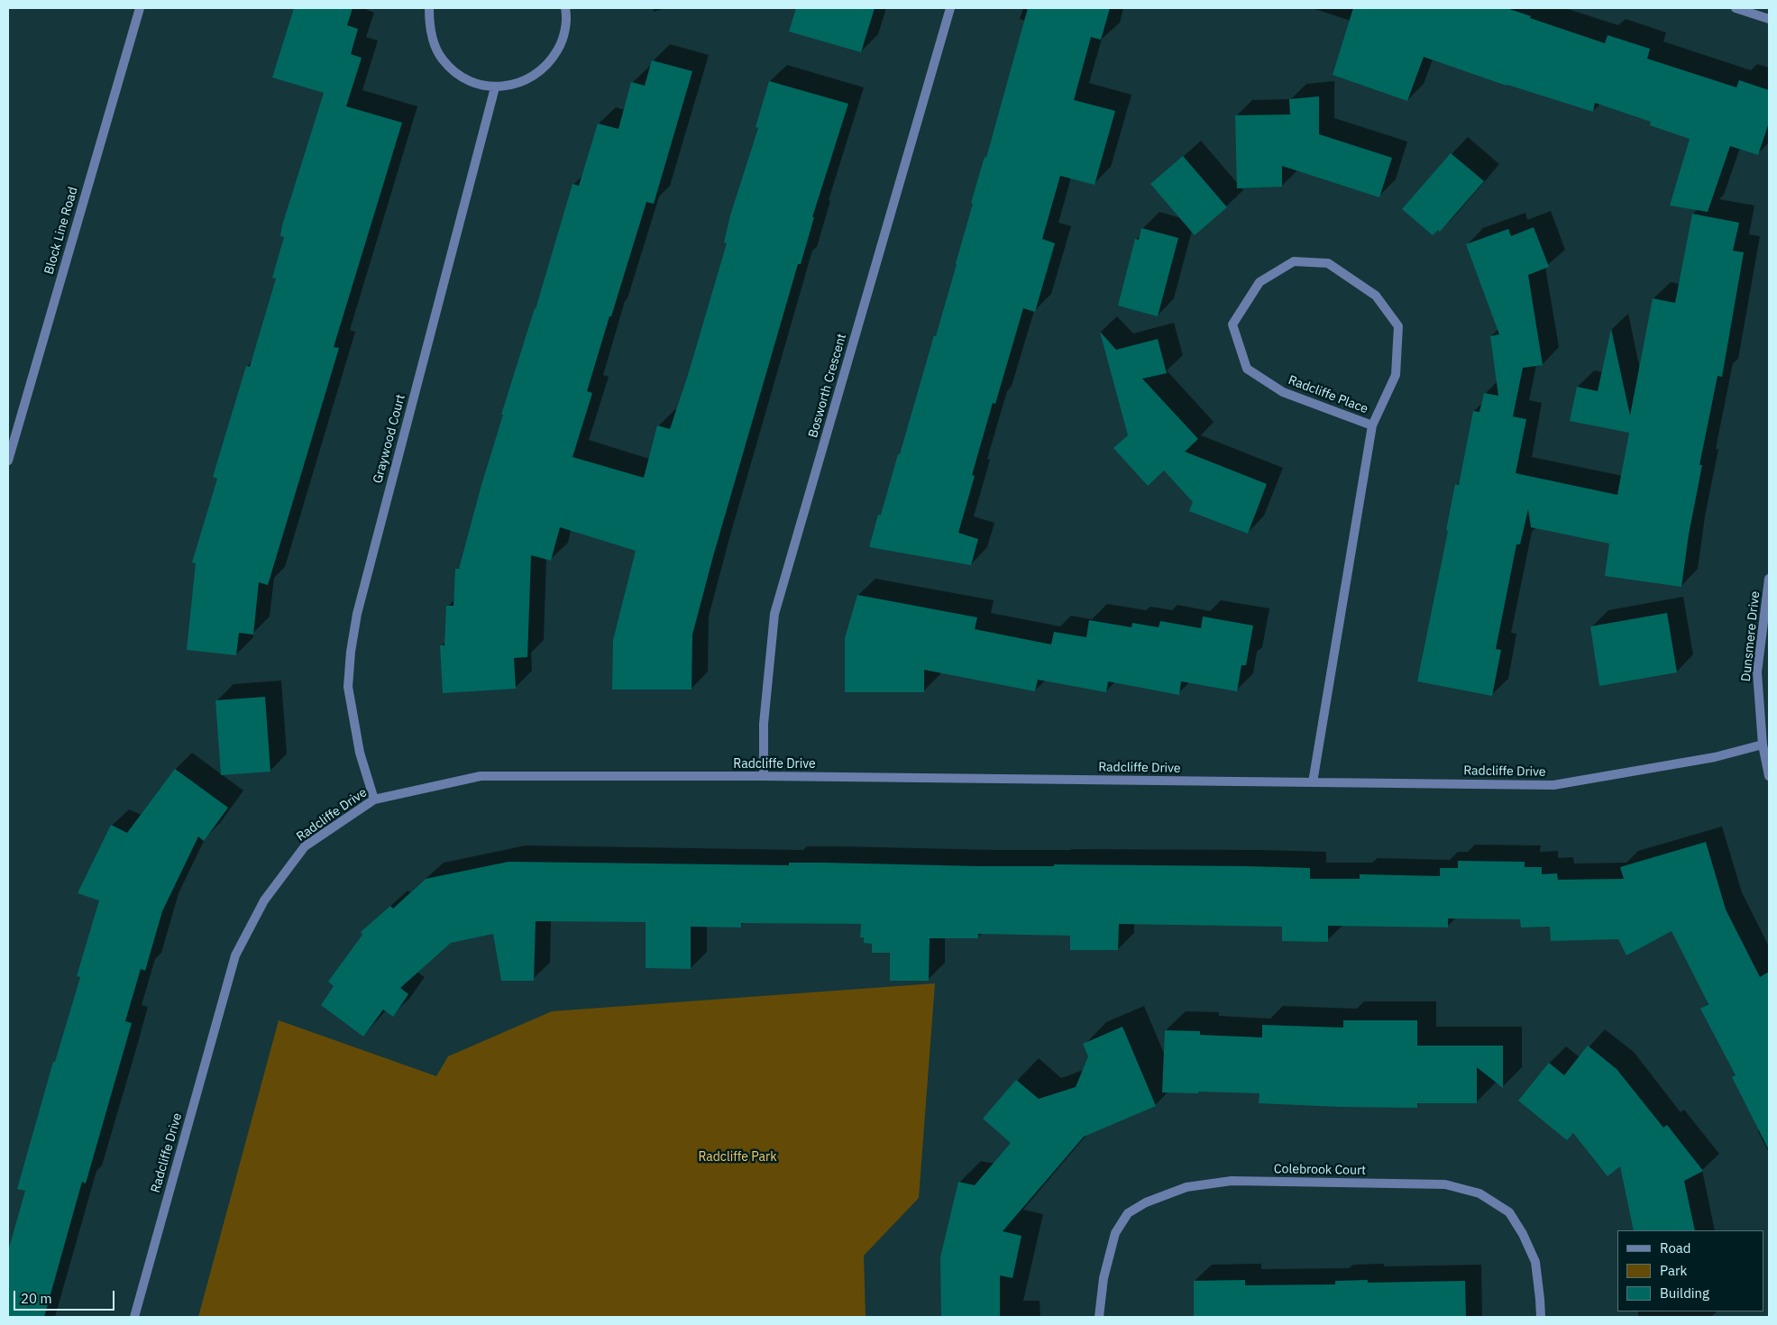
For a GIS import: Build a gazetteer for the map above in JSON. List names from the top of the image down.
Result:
{
  "streets": {
    "street": [
      "Block Line Road",
      "Bosworth Crescent",
      "Radcliffe Place",
      "Graywood Court",
      "Dunsmere Drive",
      "Radcliffe Drive",
      "Colebrook Court"
    ]
  },
  "crossings": [
    ["Bosworth Crescent", "Radcliffe Drive"],
    ["Radcliffe Place", "Radcliffe Drive"],
    ["Graywood Court", "Radcliffe Drive"],
    ["Dunsmere Drive", "Radcliffe Drive"]
  ],
  "parks": ["Radcliffe Park"],
  "legend": ["Road", "Park", "Building"],
  "scale_bar": "20 m"
}
